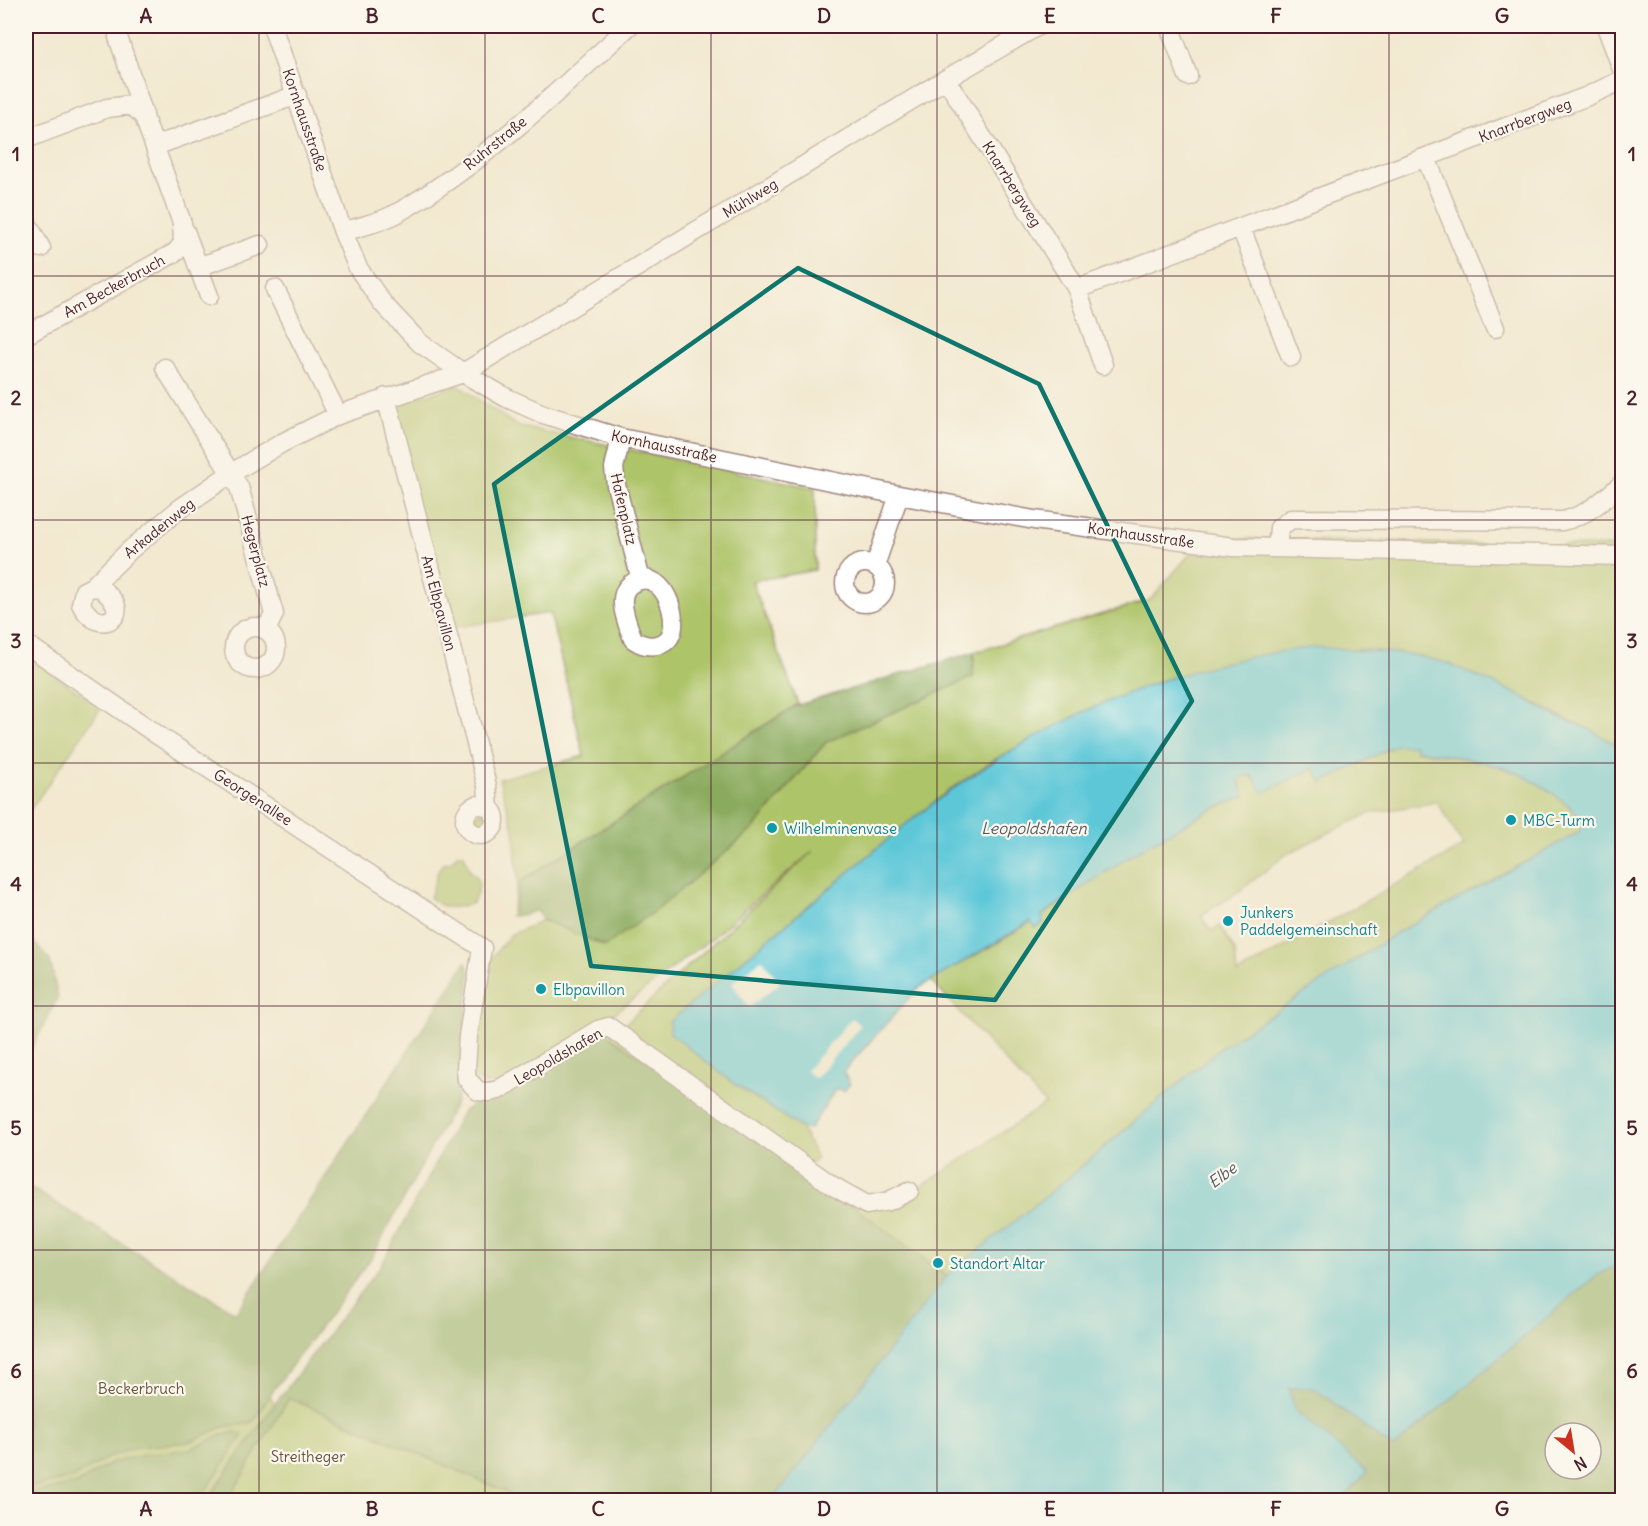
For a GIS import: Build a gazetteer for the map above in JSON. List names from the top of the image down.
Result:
{
  "streets": {
    "street": [
      "Kornhausstraße",
      "Knarrbergweg",
      "Ruhrstraße",
      "Mühlweg",
      "Am Beckerbruch",
      "Hafenplatz",
      "Arkadenweg",
      "Hegerplatz",
      "Am Elbpavillon",
      "Georgenallee",
      "Leopoldshafen"
    ]
  },
  "crossings": [
    ["Kornhausstraße", "Ruhrstraße"],
    ["Kornhausstraße", "Mühlweg"],
    ["Kornhausstraße", "Hafenplatz"],
    ["Kornhausstraße", "Arkadenweg"],
    ["Knarrbergweg", "Mühlweg"],
    ["Mühlweg", "Arkadenweg"],
    ["Arkadenweg", "Hegerplatz"],
    ["Arkadenweg", "Am Elbpavillon"],
    ["Georgenallee", "Leopoldshafen"]
  ],
  "water": ["Leopoldshafen", "Elbe"],
  "parks": ["Beckerbruch", "Streitheger"],
  "places": [
    "MBC-Turm",
    "Wilhelminenvase",
    "Junkers Paddelgemeinschaft",
    "Elbpavillon",
    "Standort Altar"
  ],
  "north": "bottom right",
  "grid": {
    "columns": [
      "A",
      "B",
      "C",
      "D",
      "E",
      "F",
      "G"
    ],
    "rows": [
      "1",
      "2",
      "3",
      "4",
      "5",
      "6"
    ]
  }
}
